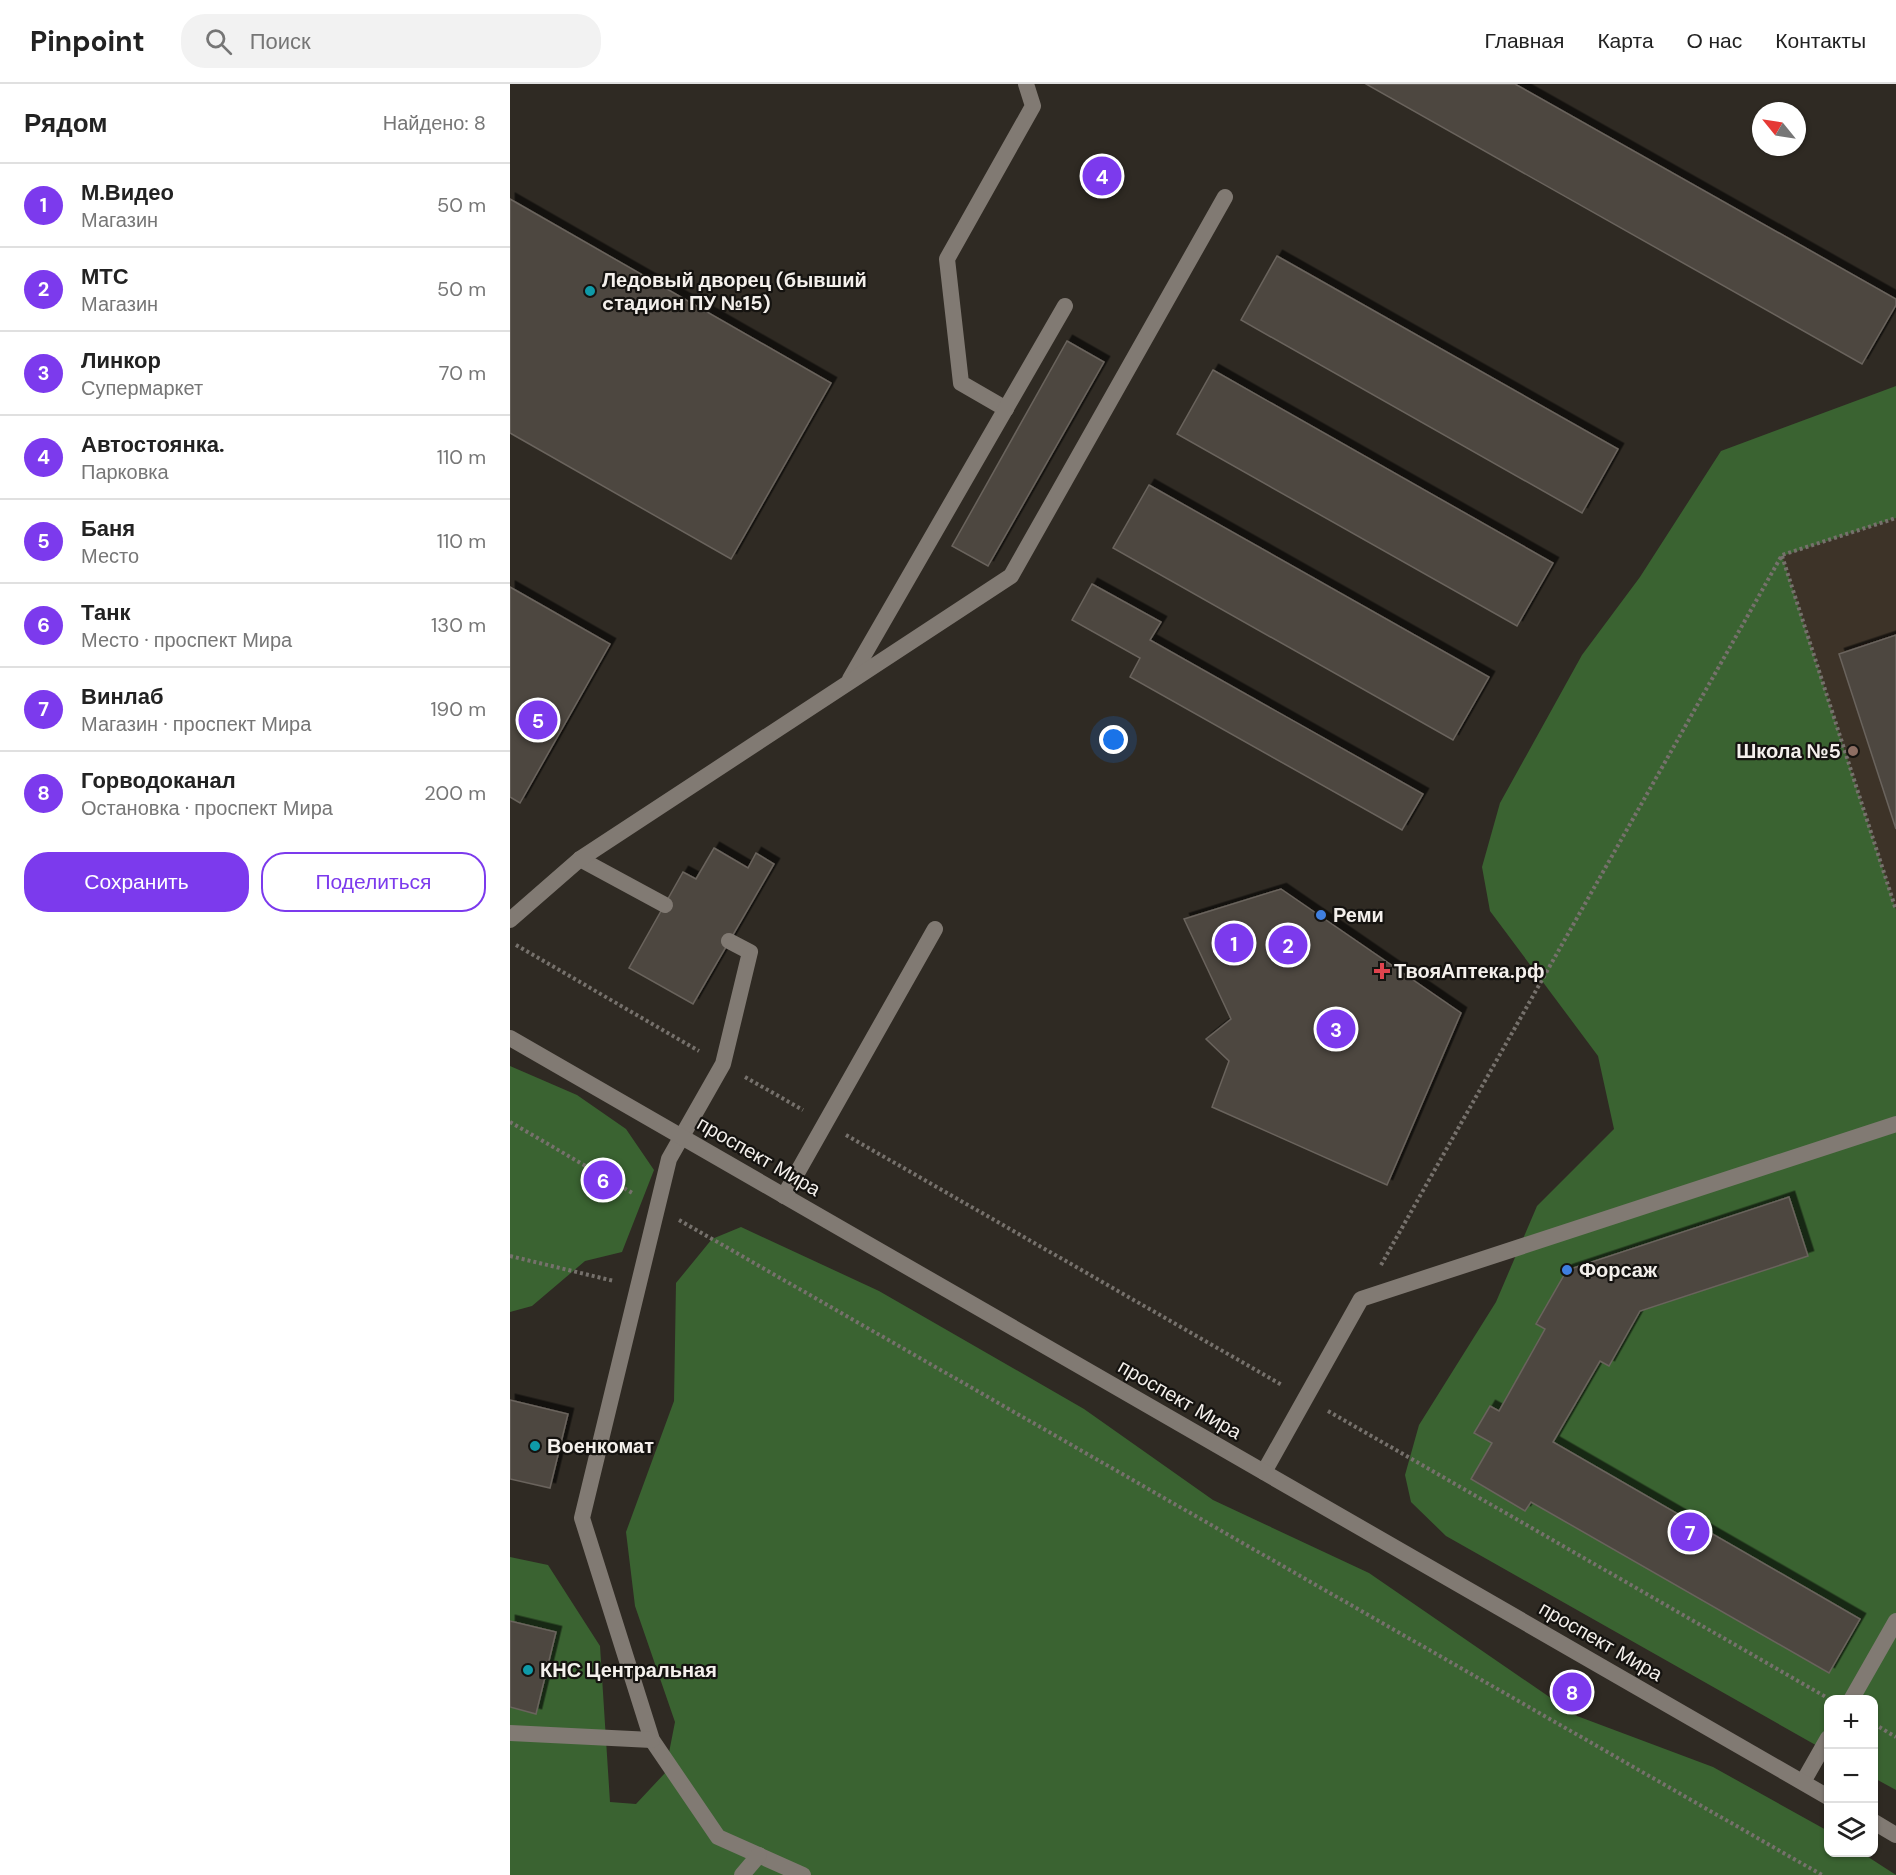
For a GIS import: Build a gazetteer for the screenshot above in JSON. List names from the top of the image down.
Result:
{
  "streets": {
    "street": ["проспект Мира"]
  },
  "places": {
    "other": [
      "Ледовый дворец (бывший cтадион ПУ №15)",
      "Школа №5",
      "Реми",
      "Форсаж",
      "Военкомат",
      "КНС Центральная"
    ],
    "health": ["ТвояАптека.рф"]
  },
  "north": "top left",
  "page": {
    "header": "Pinpoint",
    "search": "Поиск",
    "nav": [
      "Главная",
      "Карта",
      "О нас",
      "Контакты"
    ],
    "heading": ["Рядом", "Найдено: 8"],
    "pins": [
      "4",
      "5",
      "1",
      "2",
      "3",
      "6",
      "7",
      "8"
    ],
    "list": [
      {
        "mark": "1",
        "name": "М.Видео",
        "note": "Магазин",
        "value": "50 m"
      },
      {
        "mark": "2",
        "name": "МТС",
        "note": "Магазин",
        "value": "50 m"
      },
      {
        "mark": "3",
        "name": "Линкор",
        "note": "Супермаркет",
        "value": "70 m"
      },
      {
        "mark": "4",
        "name": "Автостоянка.",
        "note": "Парковка",
        "value": "110 m"
      },
      {
        "mark": "5",
        "name": "Баня",
        "note": "Место",
        "value": "110 m"
      },
      {
        "mark": "6",
        "name": "Танк",
        "note": "Место · проспект Мира",
        "value": "130 m"
      },
      {
        "mark": "7",
        "name": "Винлаб",
        "note": "Магазин · проспект Мира",
        "value": "190 m"
      },
      {
        "mark": "8",
        "name": "Горводоканал",
        "note": "Остановка · проспект Мира",
        "value": "200 m"
      }
    ],
    "buttons": ["Сохранить", "Поделиться"],
    "map_buttons": ["+", "−"]
  }
}
